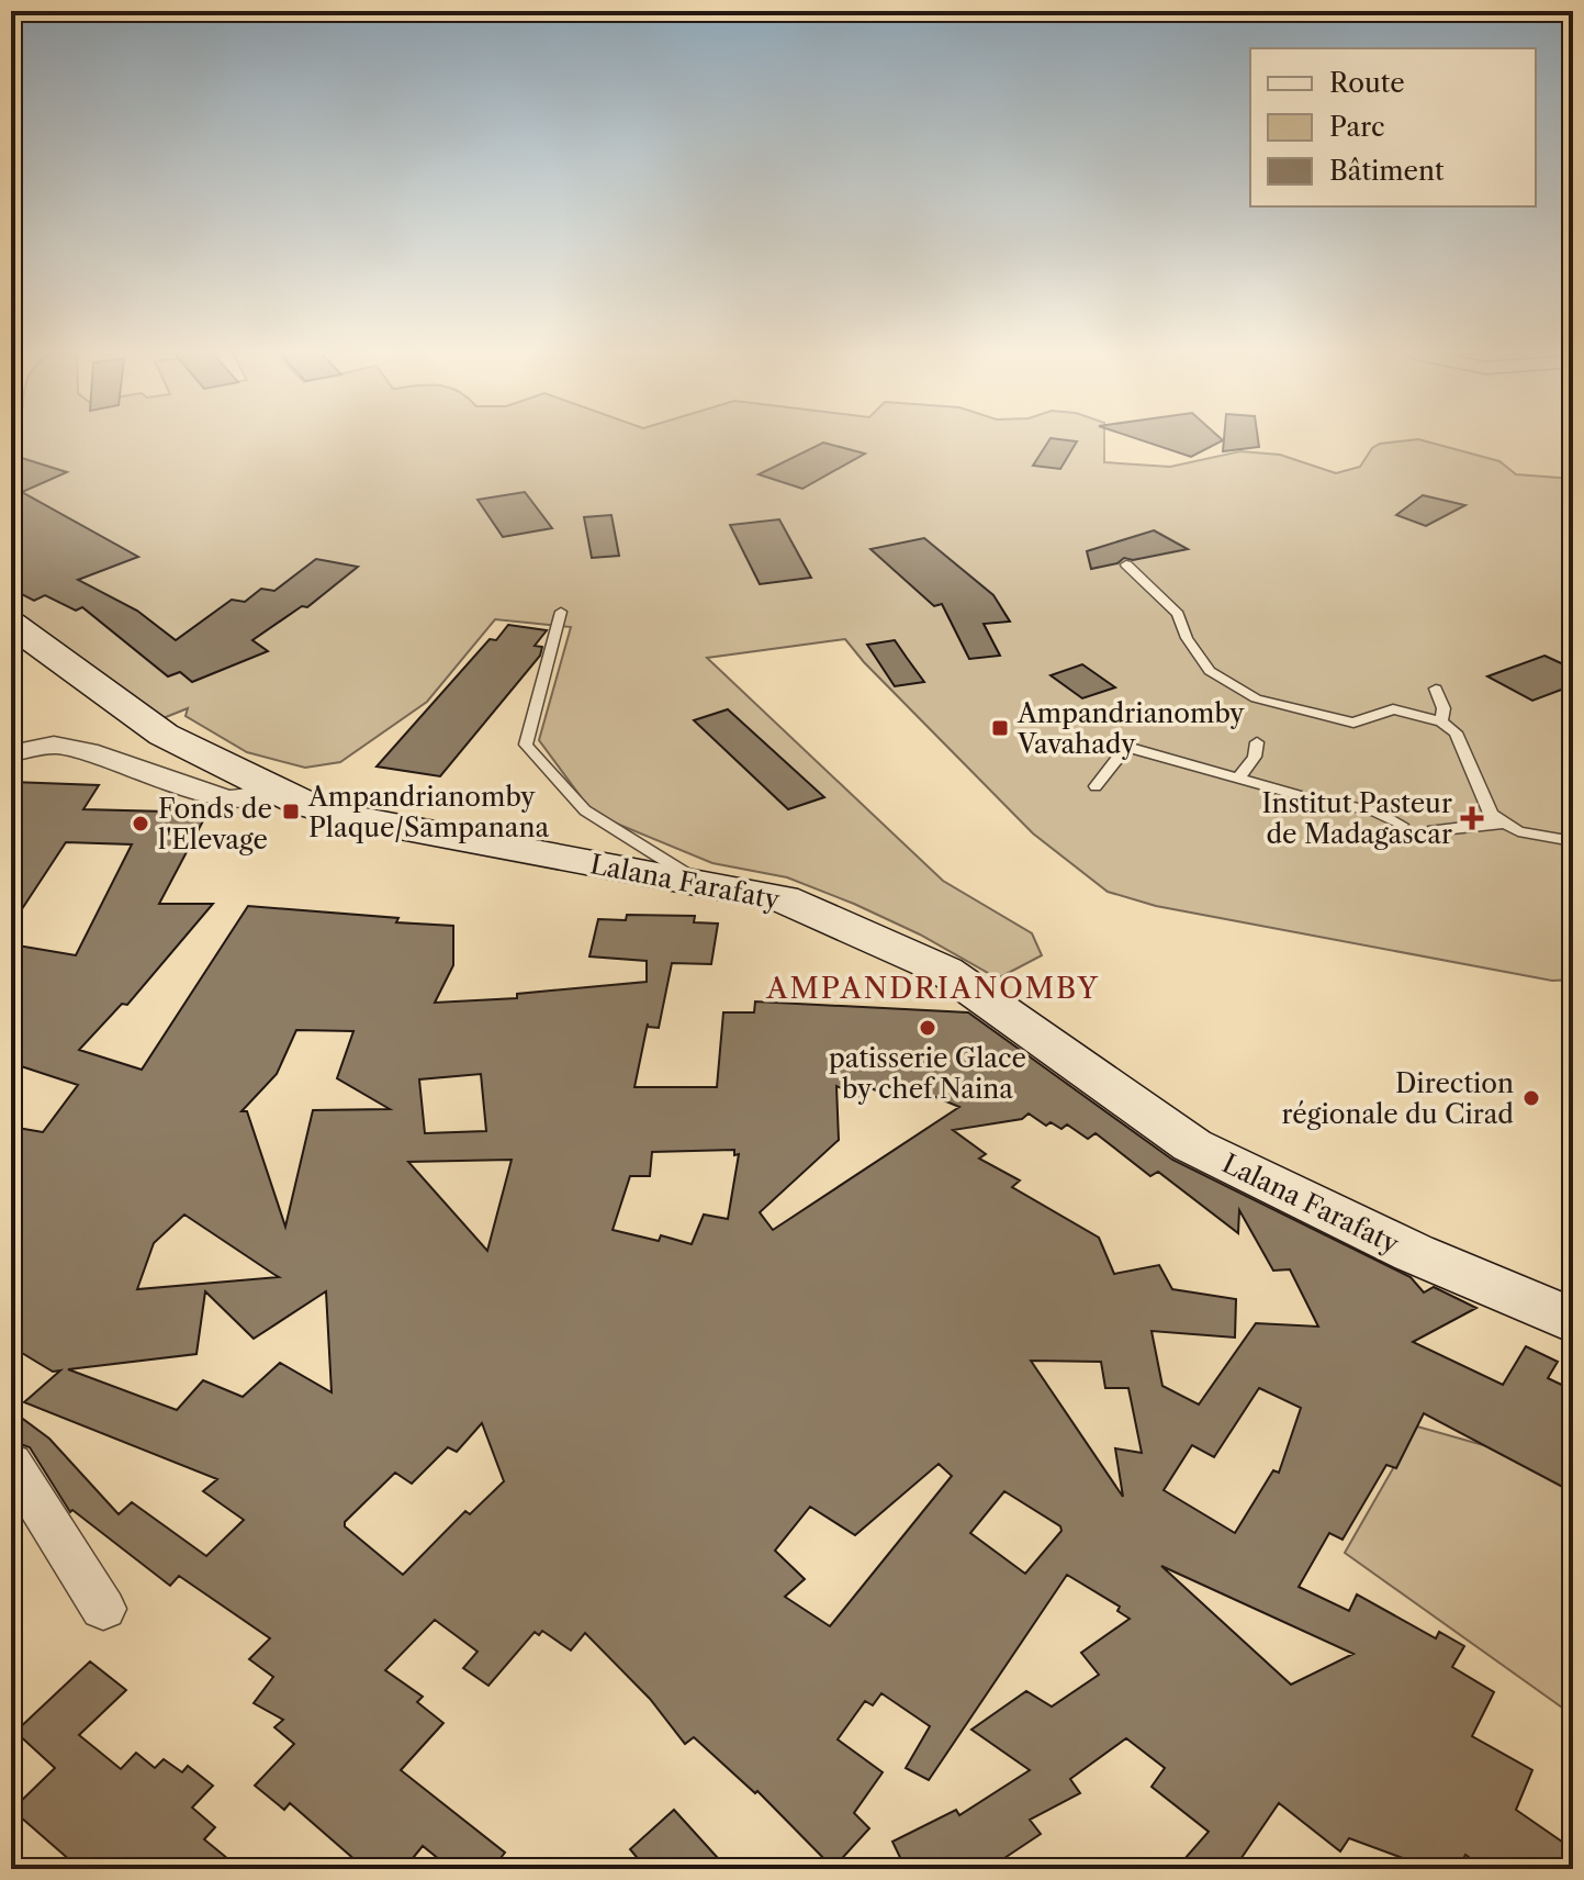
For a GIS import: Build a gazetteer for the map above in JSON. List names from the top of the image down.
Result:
{
  "streets": {
    "main road": ["Lalana Farafaty"]
  },
  "districts": ["AMPANDRIANOMBY"],
  "places": {
    "transit": ["Ampandrianomby Vavahady", "Ampandrianomby Plaque/Sampanana"],
    "health": ["Institut Pasteur de Madagascar"],
    "other": ["Fonds de l'Elevage", "patisserie Glace by chef Naina", "Direction régionale du Cirad"]
  },
  "legend": ["Route", "Parc", "Bâtiment"]
}
